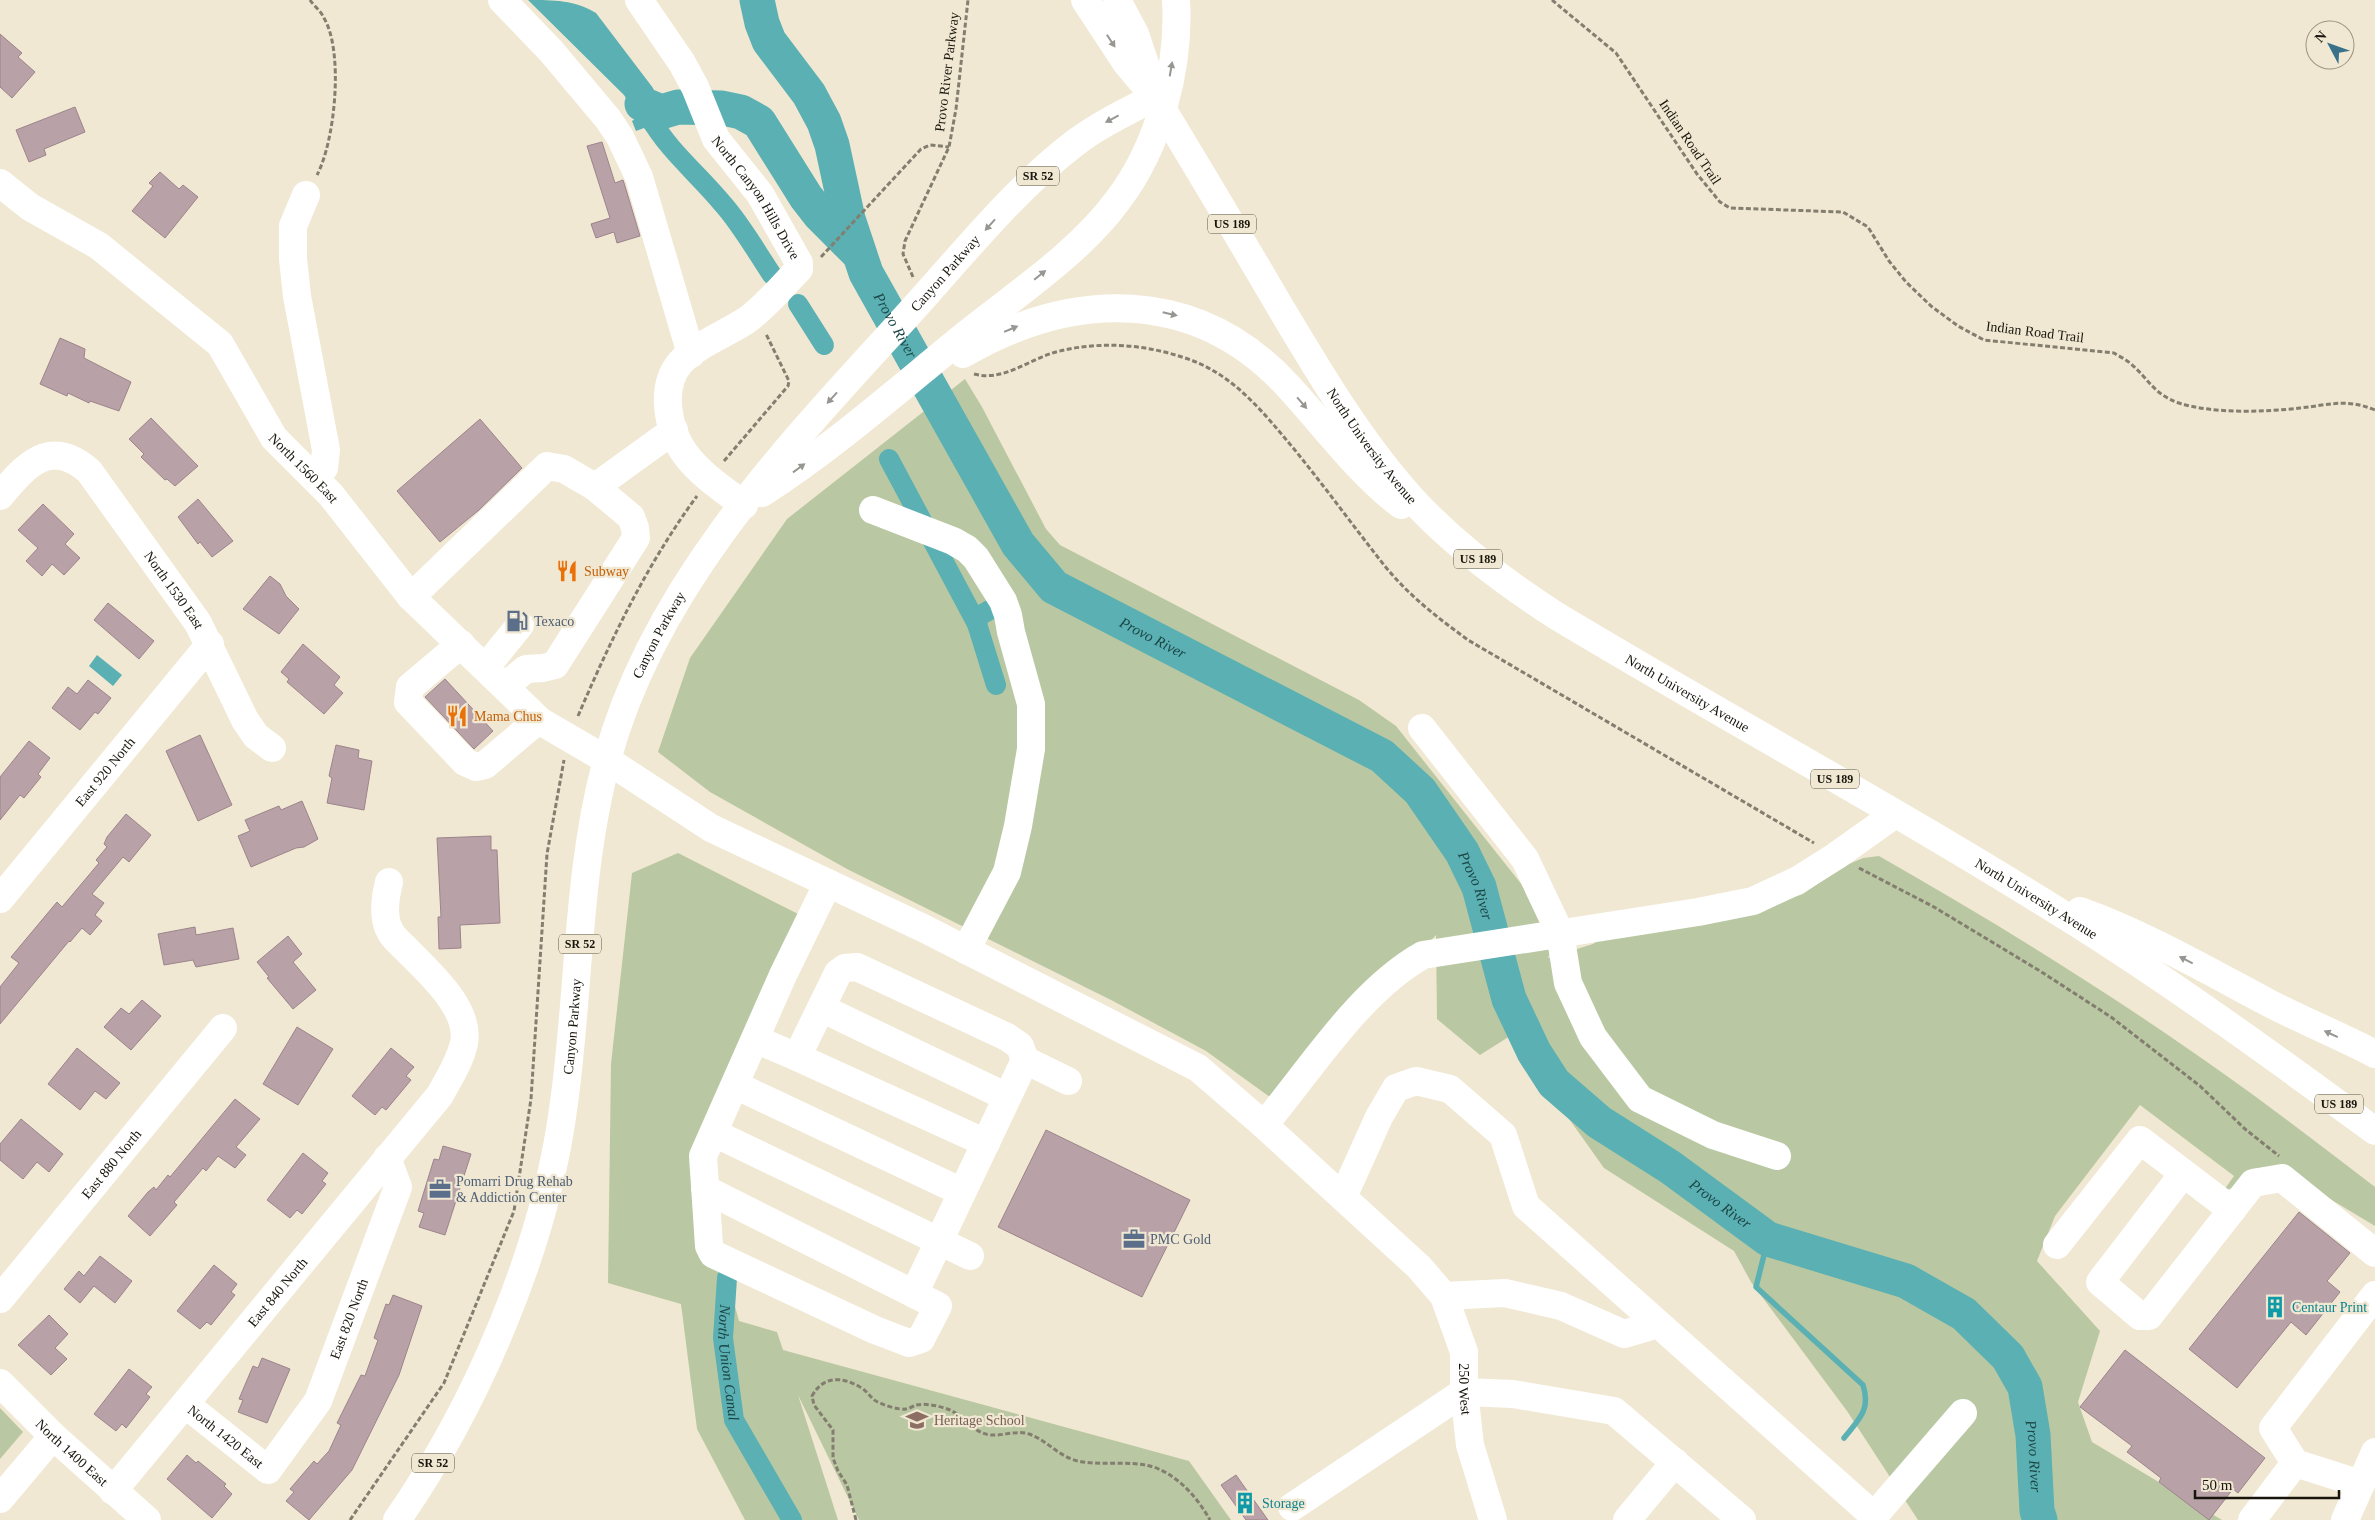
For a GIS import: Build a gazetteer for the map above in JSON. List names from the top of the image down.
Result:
{
  "streets": {
    "main road": [
      "SR 52",
      "North Canyon Hills Drive",
      "US 189",
      "Canyon Parkway",
      "North University Avenue",
      "North 1560 East",
      "North 1530 East",
      "East 920 North",
      "East 880 North",
      "East 840 North",
      "East 820 North",
      "250 West",
      "North 1420 East",
      "North 1400 East"
    ],
    "path": ["Provo River Parkway", "Indian Road Trail"]
  },
  "crossings": [
    ["North Canyon Hills Drive", "Canyon Parkway"],
    ["US 189", "Canyon Parkway"],
    ["US 189", "North University Avenue"],
    ["Canyon Parkway", "North University Avenue"],
    ["Canyon Parkway", "North 1560 East"],
    ["North 1560 East", "250 West"],
    ["North 1530 East", "East 920 North"],
    ["East 840 North", "East 820 North"],
    ["East 840 North", "North 1420 East"],
    ["East 840 North", "North 1400 East"],
    ["East 820 North", "North 1420 East"]
  ],
  "water": ["Provo River", "North Union Canal"],
  "places": {
    "restaurant": ["Subway", "Mama Chus"],
    "fuel station": ["Texaco"],
    "office": ["Pomarri Drug Rehab & Addiction Center", "PMC Gold"],
    "building": ["Centaur Print", "Storage"],
    "school or university": ["Heritage School"]
  },
  "scale_bar": "50 m",
  "north": "top left"
}
